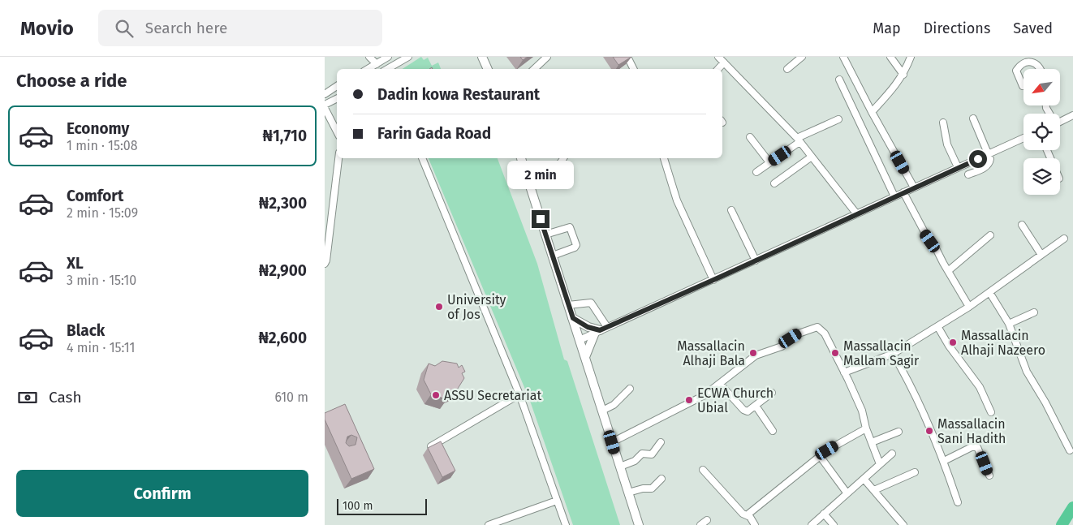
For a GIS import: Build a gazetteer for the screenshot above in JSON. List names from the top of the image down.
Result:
{
  "places": [
    "University of Jos",
    "Massallacin Alhaji Nazeero",
    "Massallacin Alhaji Bala",
    "Massallacin Mallam Sagir",
    "ASSU Secretariat",
    "ECWA Church Ubial",
    "Massallacin Sani Hadith"
  ],
  "scale_bar": "100 m",
  "north": "bottom left",
  "page": {
    "header": "Movio",
    "search": "Search here",
    "nav": ["Map", "Directions", "Saved"],
    "heading": "Choose a ride",
    "banner": ["Dadin kowa Restaurant", "Farin Gada Road"],
    "list": [
      {
        "name": "Economy",
        "note": "1 min · 15:08",
        "value": "₦1,710"
      },
      {
        "name": "Comfort",
        "note": "2 min · 15:09",
        "value": "₦2,300"
      },
      {
        "name": "XL",
        "note": "3 min · 15:10",
        "value": "₦2,900"
      },
      {
        "name": "Black",
        "note": "4 min · 15:11",
        "value": "₦2,600"
      }
    ],
    "bubble": "2 min",
    "pay": ["Cash", "610 m"],
    "buttons": "Confirm",
    "scale": "100 m"
  }
}
